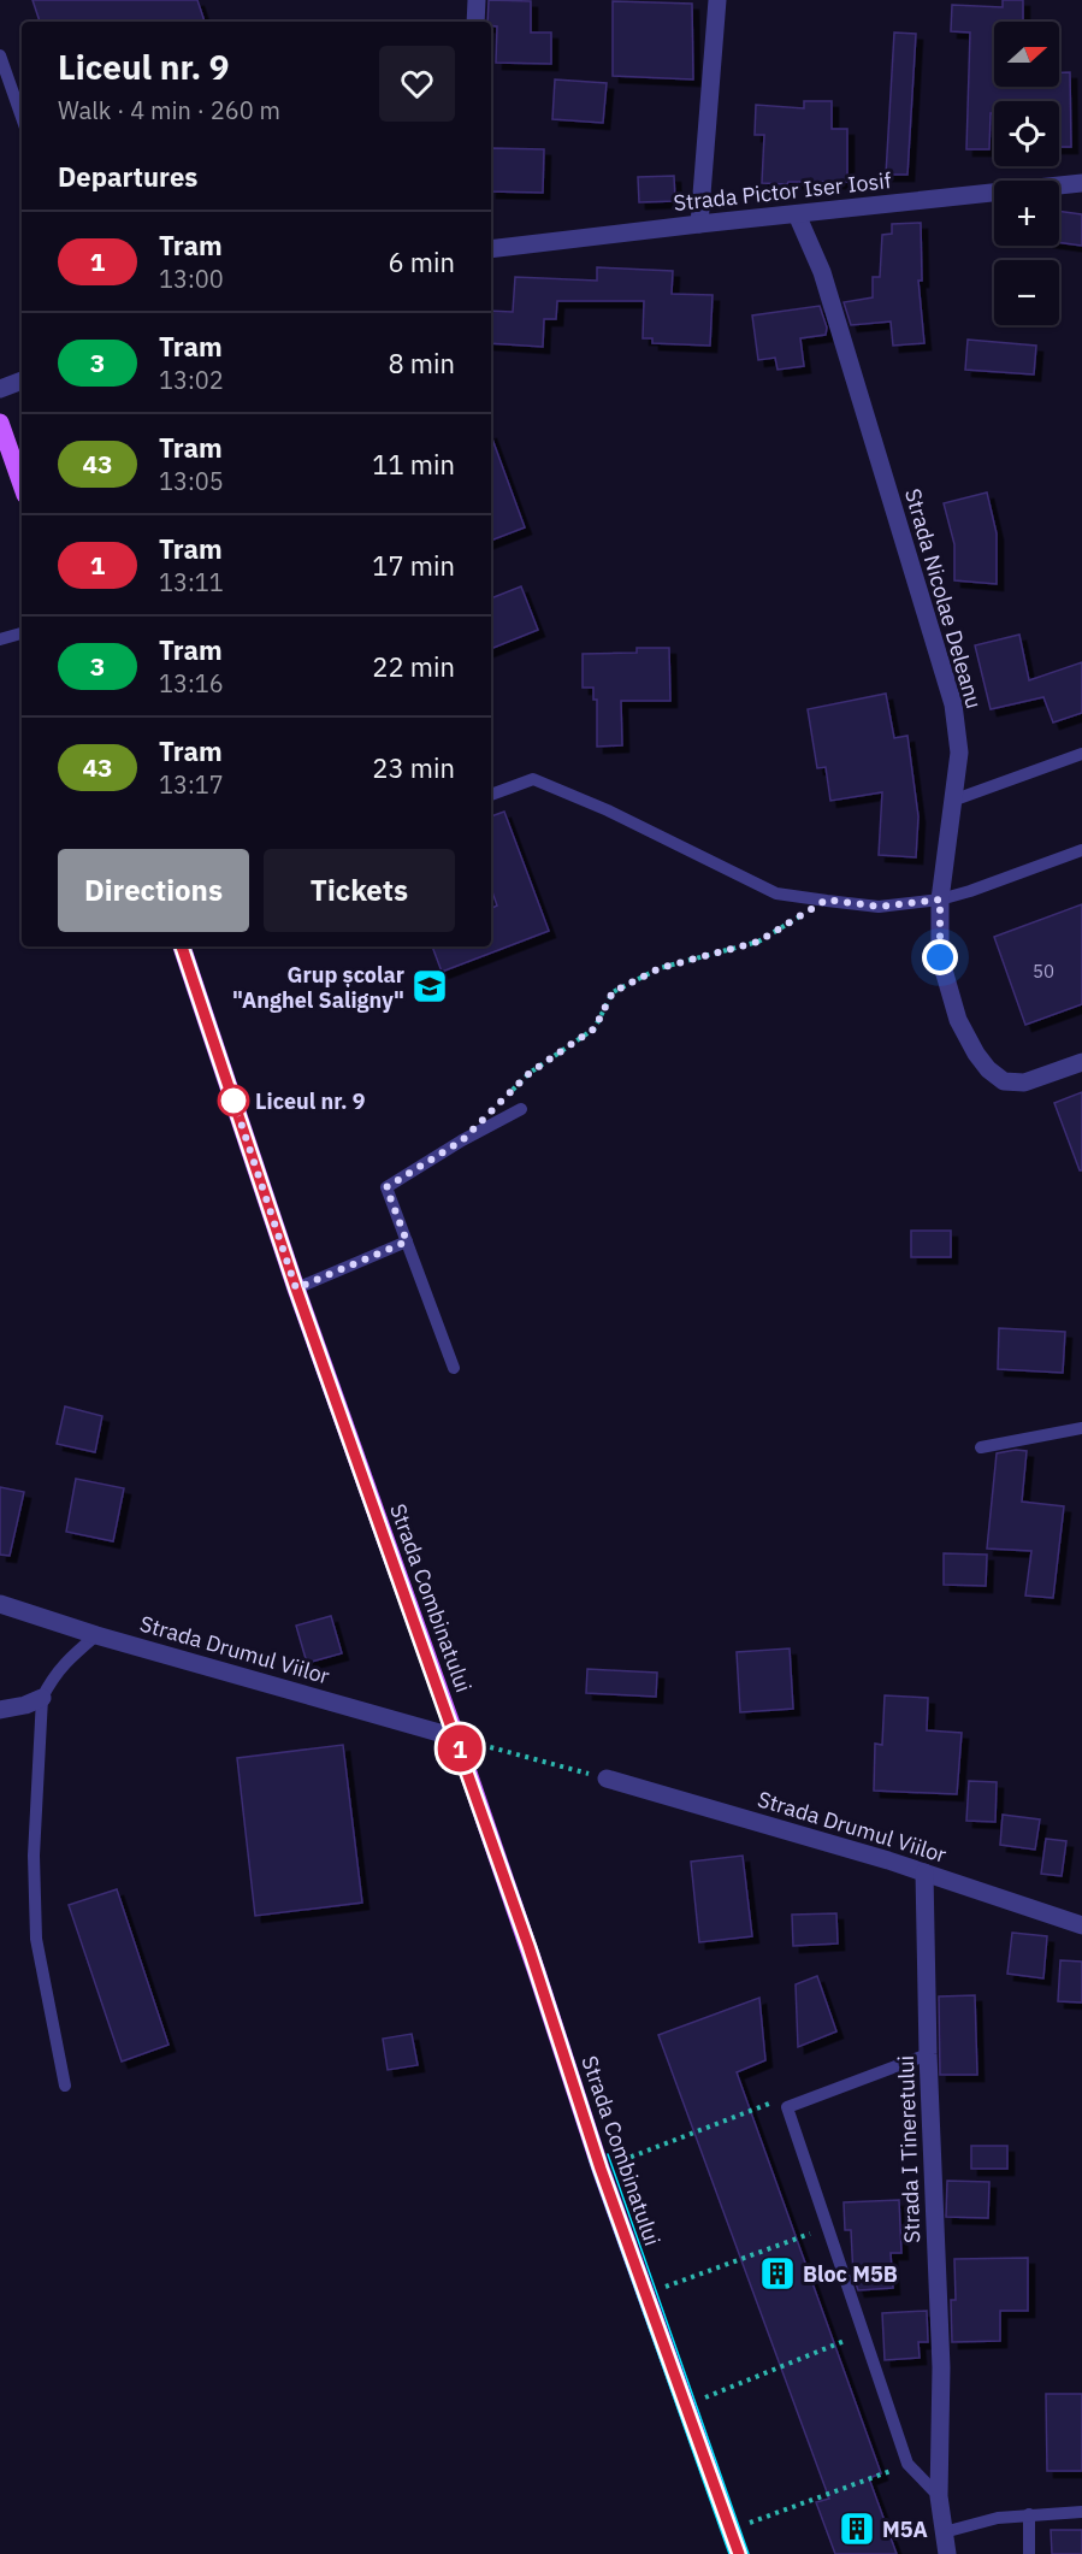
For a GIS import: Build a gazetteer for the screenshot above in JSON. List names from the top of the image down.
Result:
{
  "streets": {
    "main road": ["Strada Combinatului"],
    "street": [
      "Strada Pictor Iser Iosif",
      "Strada Nicolae Deleanu",
      "Strada Drumul Viilor",
      "Strada I Tineretului"
    ]
  },
  "crossings": [
    ["Strada Pictor Iser Iosif", "Strada Nicolae Deleanu"],
    ["Strada Combinatului", "Strada Drumul Viilor"],
    ["Strada Drumul Viilor", "Strada I Tineretului"]
  ],
  "places": {
    "school or university": ["Grup școlar \"Anghel Saligny\""],
    "other": ["Liceul nr. 9"],
    "building": ["Bloc M5B", "M5A"]
  },
  "lines": ["tram line 1"],
  "house_numbers": ["50"],
  "north": "right",
  "page": {
    "on_map": "1",
    "map_buttons": ["+", "−"],
    "heading": [
      ["Liceul nr. 9", "Walk · 4 min · 260 m"],
      "Departures"
    ],
    "list": [
      {
        "mark": "1",
        "name": "Tram",
        "note": "13:00",
        "value": "6 min"
      },
      {
        "mark": "3",
        "name": "Tram",
        "note": "13:02",
        "value": "8 min"
      },
      {
        "mark": "43",
        "name": "Tram",
        "note": "13:05",
        "value": "11 min"
      },
      {
        "mark": "1",
        "name": "Tram",
        "note": "13:11",
        "value": "17 min"
      },
      {
        "mark": "3",
        "name": "Tram",
        "note": "13:16",
        "value": "22 min"
      },
      {
        "mark": "43",
        "name": "Tram",
        "note": "13:17",
        "value": "23 min"
      }
    ],
    "buttons": ["Directions", "Tickets"]
  }
}
